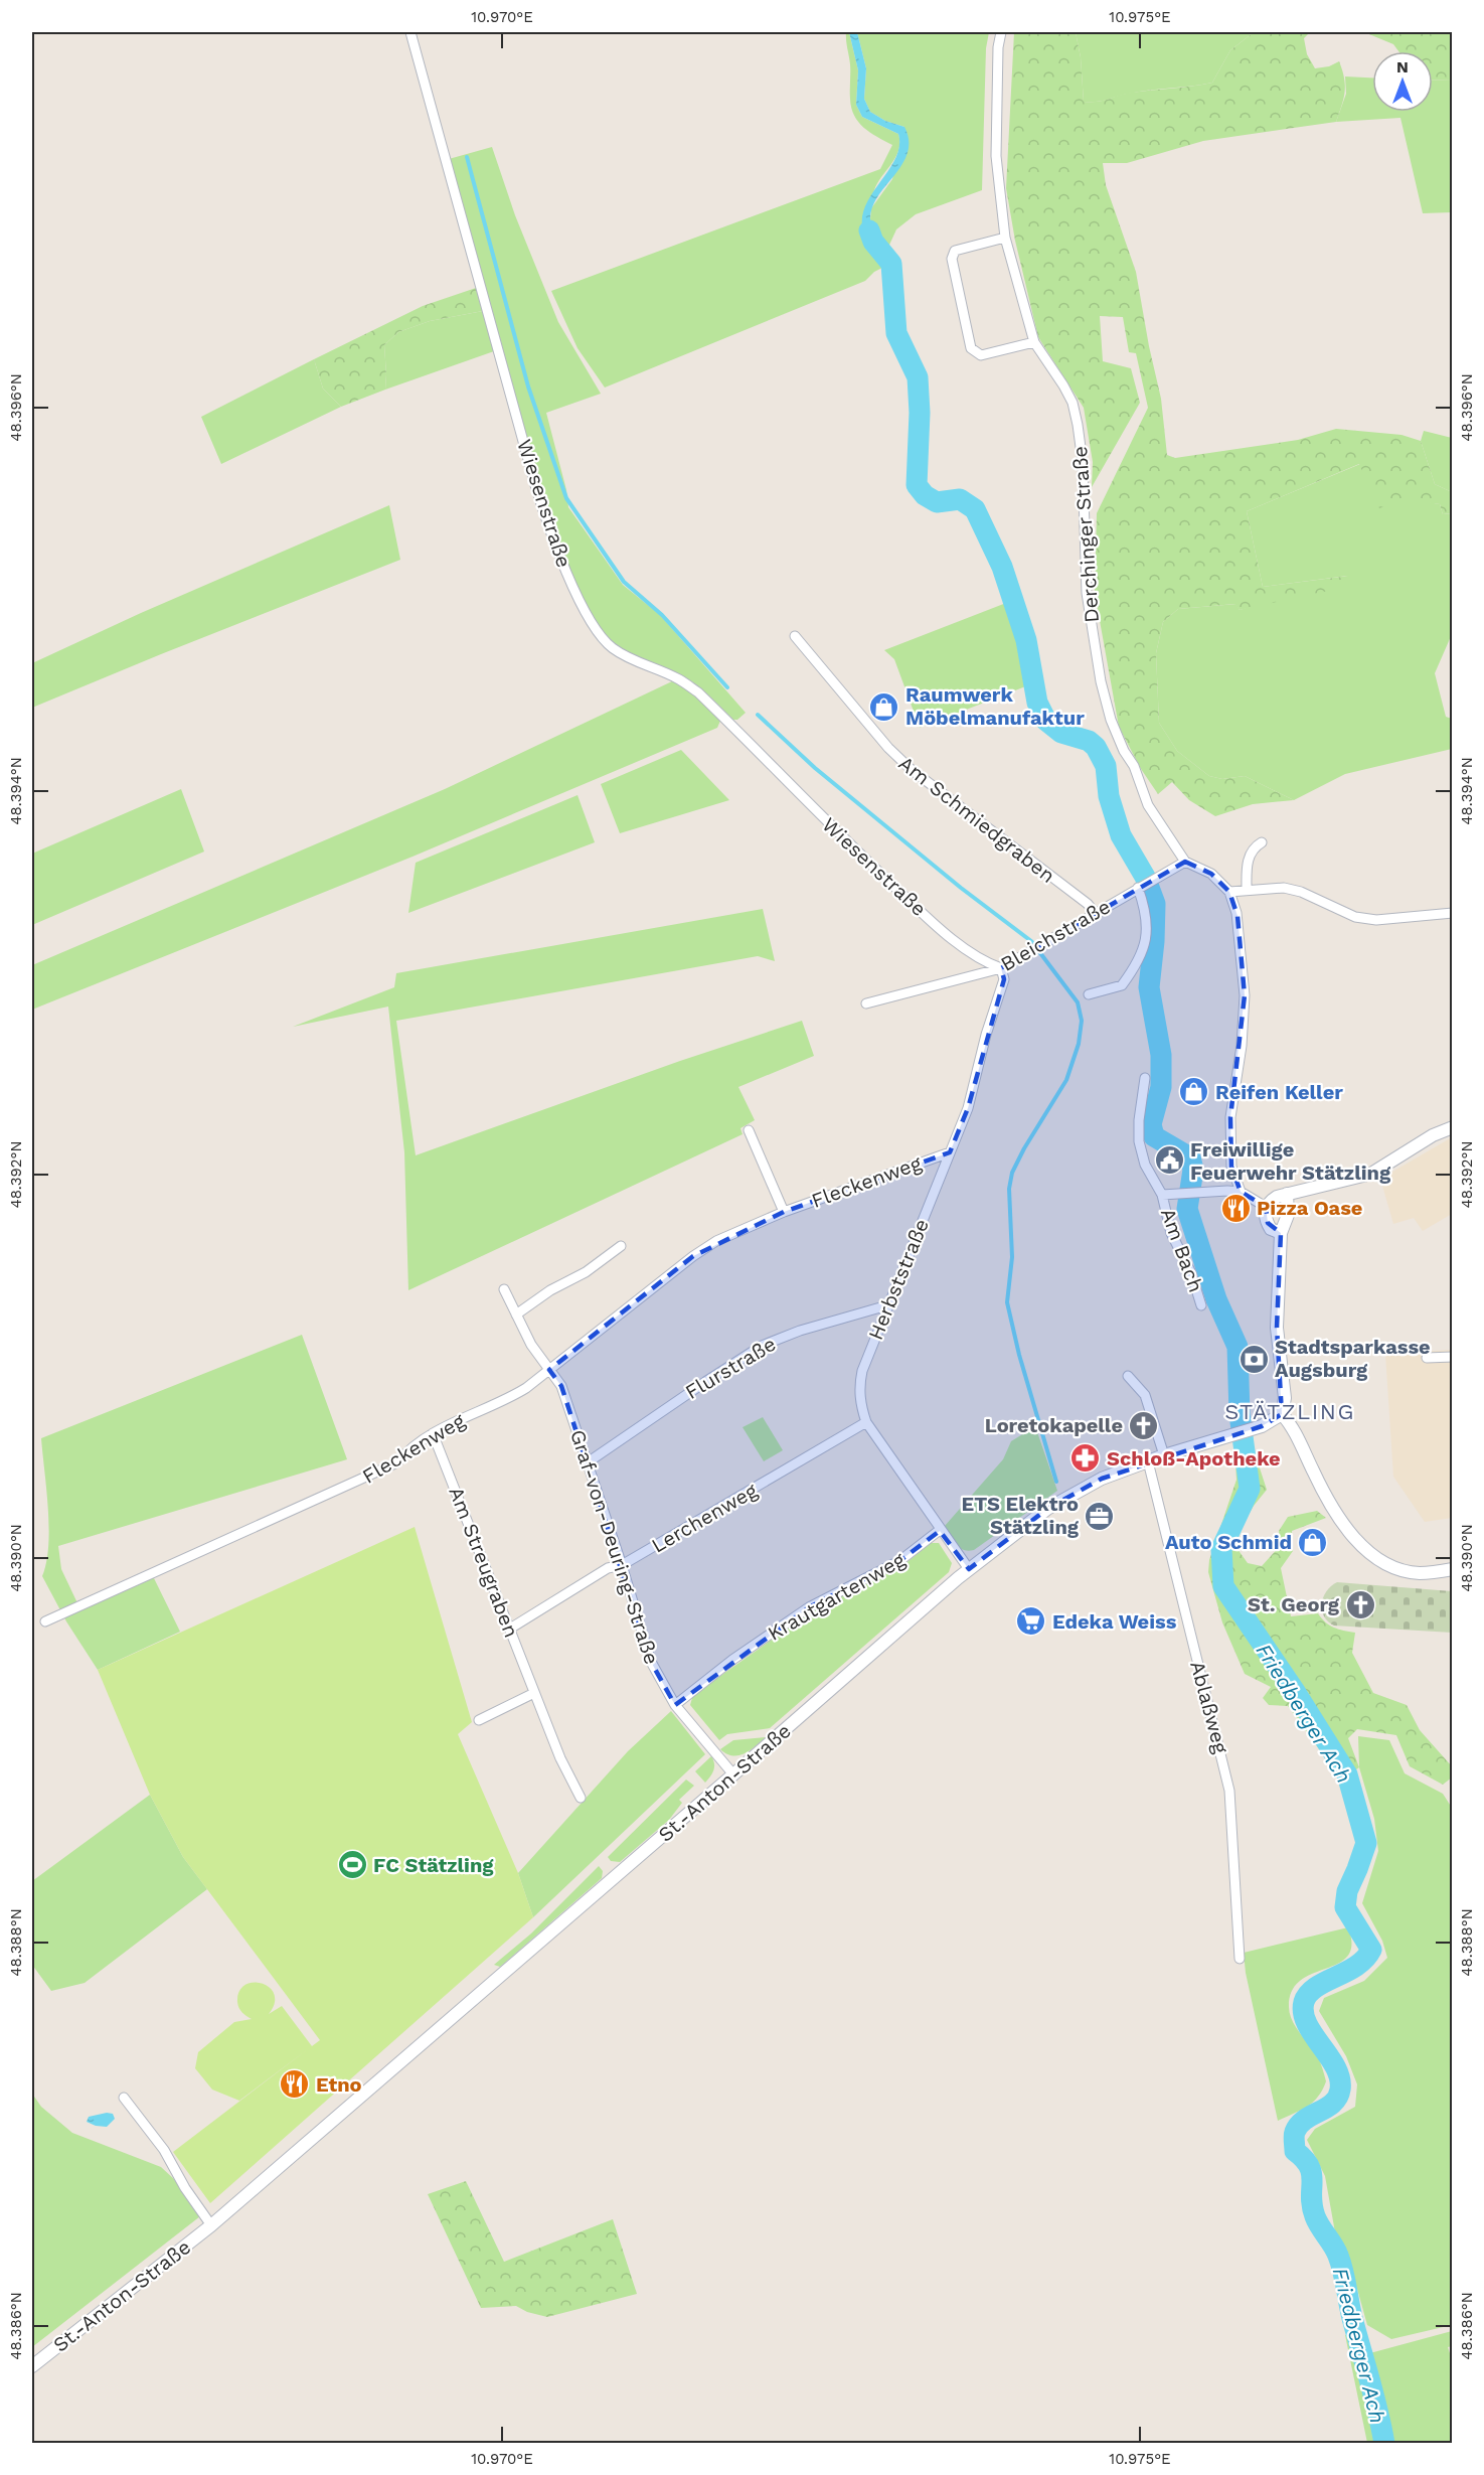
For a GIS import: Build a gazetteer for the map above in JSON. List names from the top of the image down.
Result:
{
  "streets": {
    "street": [
      "Wiesenstraße",
      "Derchinger Straße",
      "Am Schmiedgraben",
      "Bleichstraße",
      "Fleckenweg",
      "Am Bach",
      "Herbststraße",
      "Flurstraße",
      "Lerchenweg",
      "Graf-von-Deuring-Straße",
      "Am Streugraben",
      "Krautgartenweg",
      "Ablaßweg",
      "St.-Anton-Straße"
    ]
  },
  "crossings": [
    ["Wiesenstraße", "Bleichstraße"],
    ["Wiesenstraße", "Herbststraße"],
    ["Derchinger Straße", "Bleichstraße"],
    ["Am Schmiedgraben", "Bleichstraße"],
    ["Bleichstraße", "Herbststraße"],
    ["Fleckenweg", "Herbststraße"],
    ["Fleckenweg", "Graf-von-Deuring-Straße"],
    ["Fleckenweg", "Am Streugraben"],
    ["Herbststraße", "Flurstraße"],
    ["Herbststraße", "Lerchenweg"],
    ["Herbststraße", "Krautgartenweg"],
    ["Herbststraße", "St.-Anton-Straße"],
    ["Flurstraße", "Graf-von-Deuring-Straße"],
    ["Lerchenweg", "Graf-von-Deuring-Straße"],
    ["Lerchenweg", "Am Streugraben"],
    ["Graf-von-Deuring-Straße", "Krautgartenweg"],
    ["Graf-von-Deuring-Straße", "St.-Anton-Straße"],
    ["Ablaßweg", "St.-Anton-Straße"]
  ],
  "districts": ["STÄTZLING"],
  "water": ["Friedberger Ach"],
  "places": {
    "shop": ["Raumwerk Möbelmanufaktur", "Reifen Keller", "Auto Schmid"],
    "public building": ["Freiwillige Feuerwehr Stätzling"],
    "restaurant": ["Pizza Oase", "Etno"],
    "bank": ["Stadtsparkasse Augsburg"],
    "church": ["Loretokapelle", "St. Georg"],
    "pharmacy": ["Schloß-Apotheke"],
    "office": ["ETS Elektro Stätzling"],
    "supermarket": ["Edeka Weiss"],
    "sports": ["FC Stätzling"]
  },
  "north": "top",
  "coordinates": [
    "10.970°E",
    "10.975°E",
    "48.396°N",
    "48.394°N",
    "48.392°N",
    "48.390°N",
    "48.388°N",
    "48.386°N"
  ]
}
